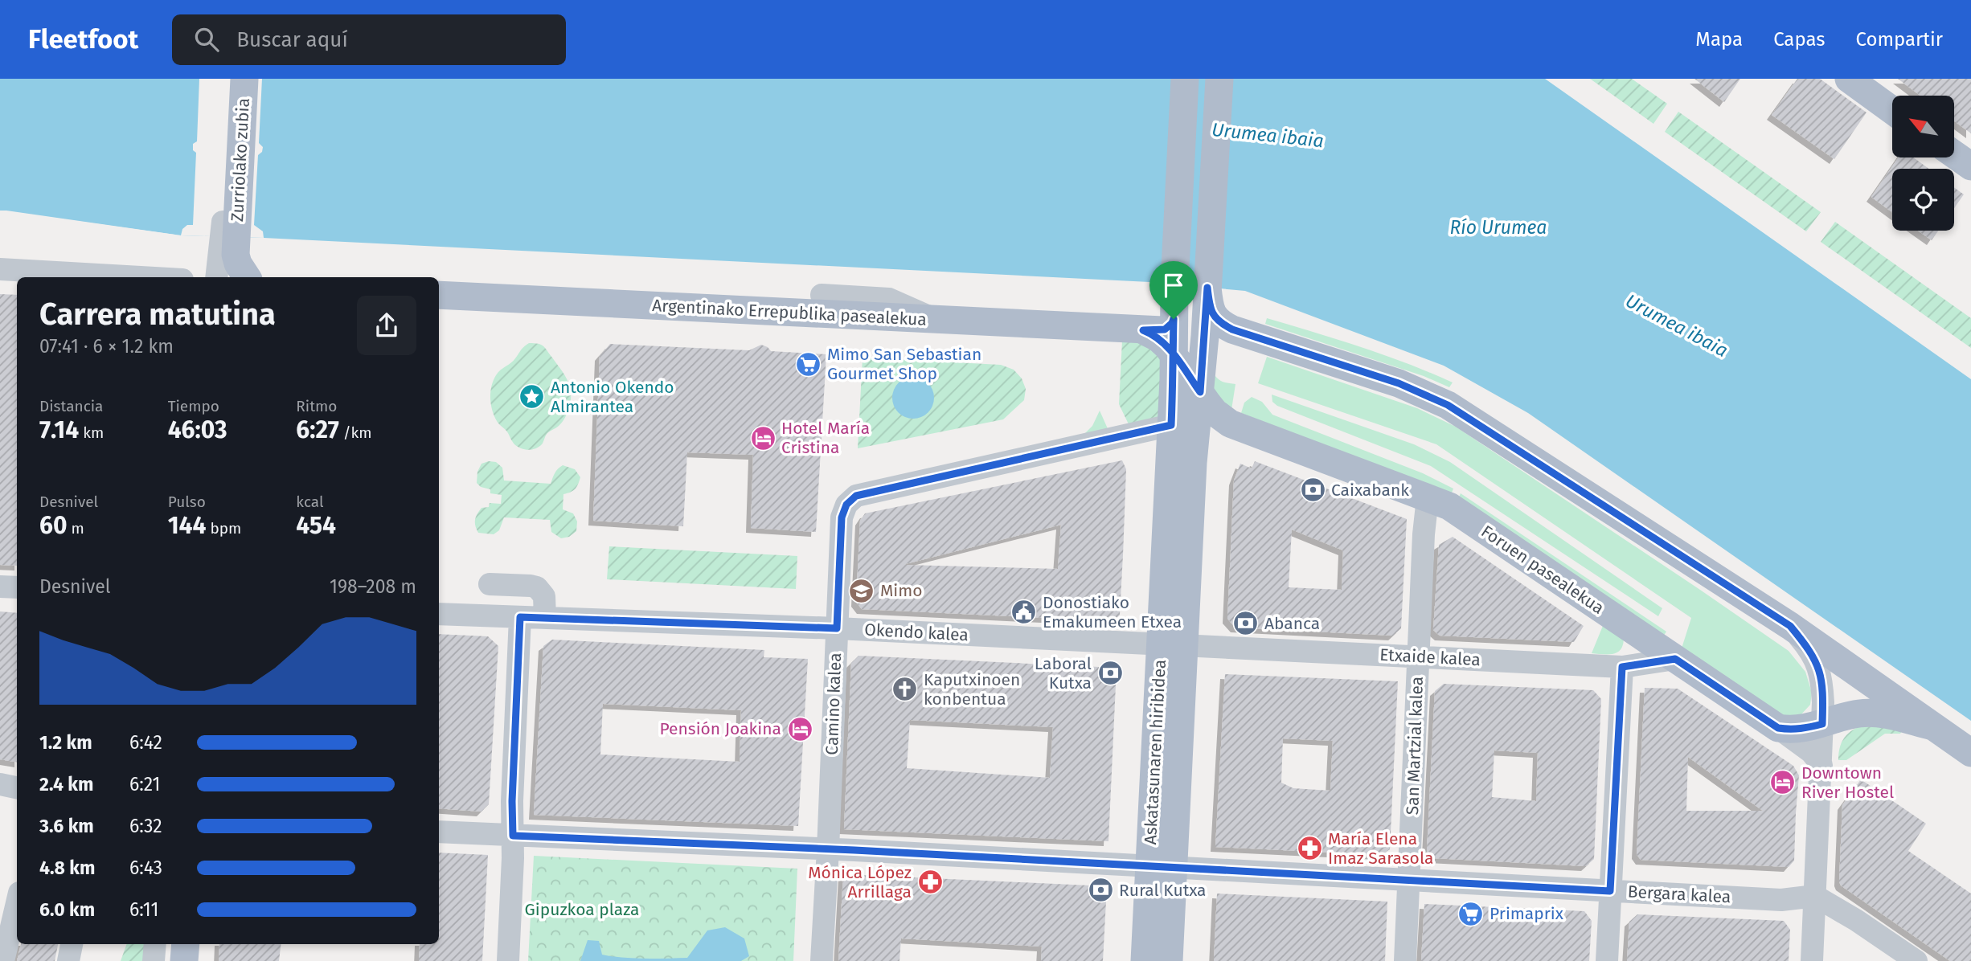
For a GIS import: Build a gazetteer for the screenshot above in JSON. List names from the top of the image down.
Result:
{
  "streets": {
    "main road": [
      "Zurriolako zubia",
      "Argentinako Errepublika pasealekua",
      "Foruen pasealekua",
      "Askatasunaren hiribidea"
    ],
    "street": [
      "Okendo kalea",
      "Etxaide kalea",
      "Camino kalea",
      "San Martzial kalea",
      "Bergara kalea"
    ]
  },
  "crossings": [
    ["Argentinako Errepublika pasealekua", "Foruen pasealekua"],
    ["Foruen pasealekua", "Etxaide kalea"],
    ["Foruen pasealekua", "San Martzial kalea"],
    ["Okendo kalea", "Etxaide kalea"],
    ["Okendo kalea", "Camino kalea"],
    ["Okendo kalea", "Askatasunaren hiribidea"],
    ["Etxaide kalea", "San Martzial kalea"],
    ["Etxaide kalea", "Askatasunaren hiribidea"],
    ["Camino kalea", "Askatasunaren hiribidea"],
    ["Camino kalea", "Bergara kalea"],
    ["San Martzial kalea", "Bergara kalea"],
    ["Askatasunaren hiribidea", "Bergara kalea"]
  ],
  "water": ["Urumea ibaia", "Río Urumea"],
  "parks": ["Gipuzkoa plaza"],
  "places": {
    "supermarket": ["Mimo San Sebastian Gourmet Shop", "Primaprix"],
    "place": ["Antonio Okendo Almirantea"],
    "hotel": ["Hotel María Cristina", "Pensión Joakina", "Downtown River Hostel"],
    "bank": [
      "Caixabank",
      "Abanca",
      "Laboral Kutxa",
      "Rural Kutxa"
    ],
    "school or university": ["Mimo"],
    "public building": ["Donostiako Emakumeen Etxea"],
    "church": ["Kaputxinoen konbentua"],
    "pharmacy": ["María Elena Imaz Sarasola", "Mónica López Arrillaga"]
  },
  "north": "top left",
  "page": {
    "header": "Fleetfoot",
    "search": "Buscar aquí",
    "nav": ["Mapa", "Capas", "Compartir"],
    "heading": ["Carrera matutina", "07:41 · 6 × 1.2 km"],
    "stats": [
      ["Distancia", "7.14 km"],
      ["Tiempo", "46:03"],
      ["Ritmo", "6:27 /km"],
      ["Desnivel", "60 m"],
      ["Pulso", "144 bpm"],
      ["kcal", "454"]
    ],
    "chart": ["Desnivel", "198–208 m"],
    "list": [
      {
        "name": "1.2 km",
        "note": "6:42"
      },
      {
        "name": "2.4 km",
        "note": "6:21"
      },
      {
        "name": "3.6 km",
        "note": "6:32"
      },
      {
        "name": "4.8 km",
        "note": "6:43"
      },
      {
        "name": "6.0 km",
        "note": "6:11"
      }
    ]
  }
}
